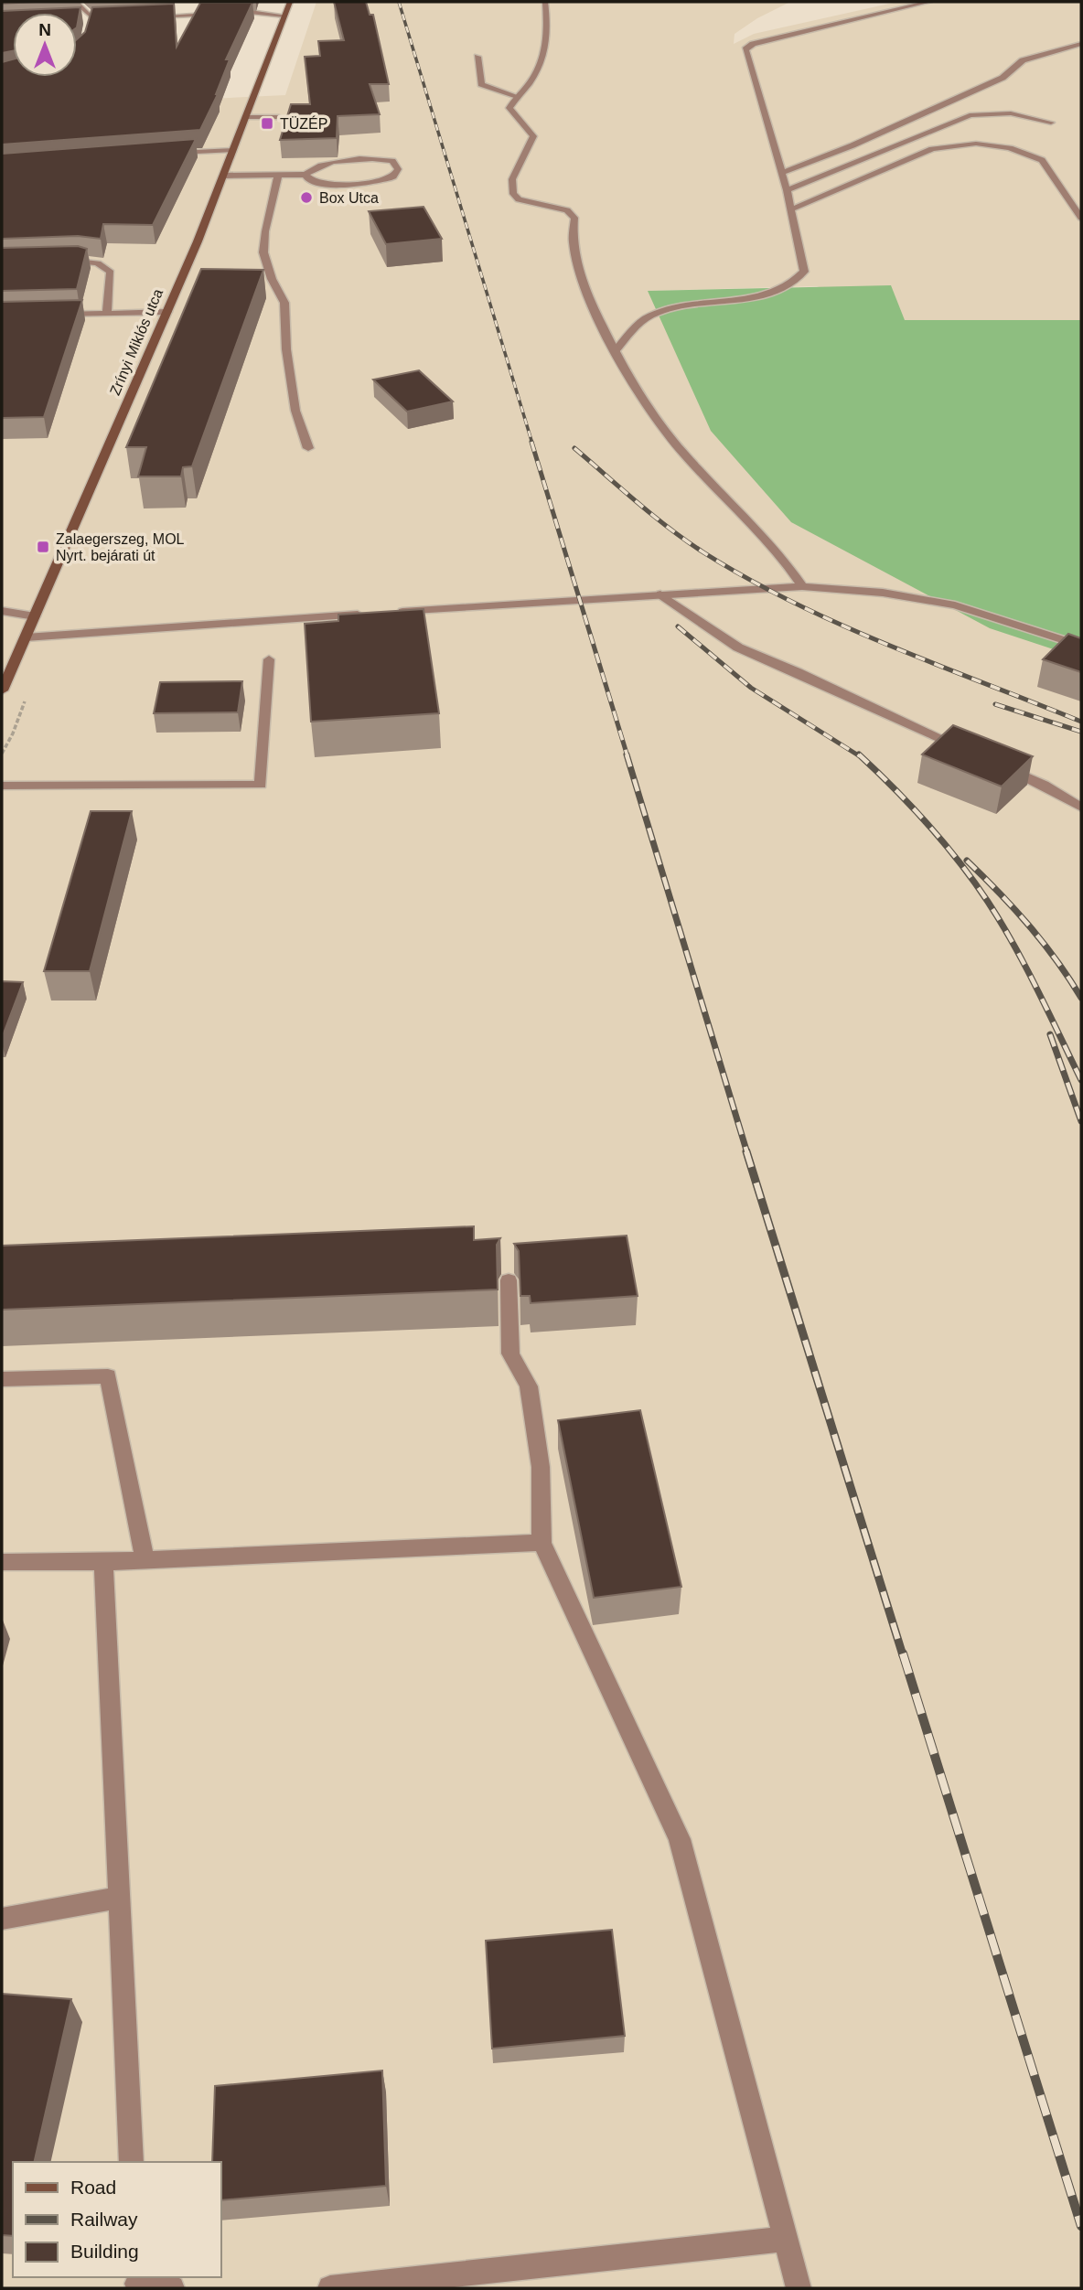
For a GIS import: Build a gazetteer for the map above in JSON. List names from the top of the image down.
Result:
{
  "streets": {
    "main road": ["Zrínyi Miklós utca"]
  },
  "places": {
    "transit": ["TÜZÉP", "Zalaegerszeg, MOL Nyrt. bejárati út"],
    "other": ["Box Utca"]
  },
  "legend": ["Road", "Railway", "Building"],
  "north": "top"
}
